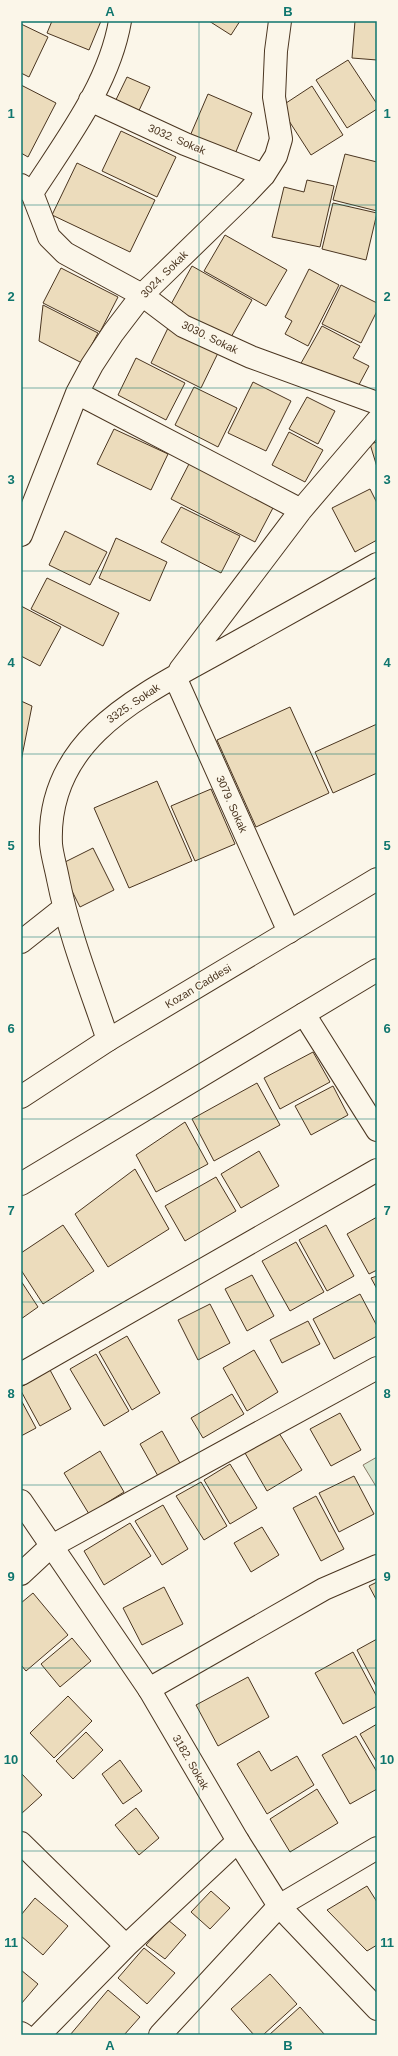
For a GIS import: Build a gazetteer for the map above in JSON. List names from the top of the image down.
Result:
{
  "streets": {
    "main road": [
      "3032. Sokak",
      "3024. Sokak",
      "3030. Sokak",
      "3325. Sokak",
      "3079. Sokak",
      "Kozan Caddesi",
      "3182. Sokak"
    ]
  },
  "crossings": [
    ["3032. Sokak", "3024. Sokak"],
    ["3024. Sokak", "3030. Sokak"],
    ["3325. Sokak", "3079. Sokak"],
    ["3325. Sokak", "Kozan Caddesi"],
    ["3079. Sokak", "Kozan Caddesi"]
  ],
  "grid": {
    "columns": ["A", "B"],
    "rows": [
      "1",
      "2",
      "3",
      "4",
      "5",
      "6",
      "7",
      "8",
      "9",
      "10",
      "11"
    ]
  }
}
